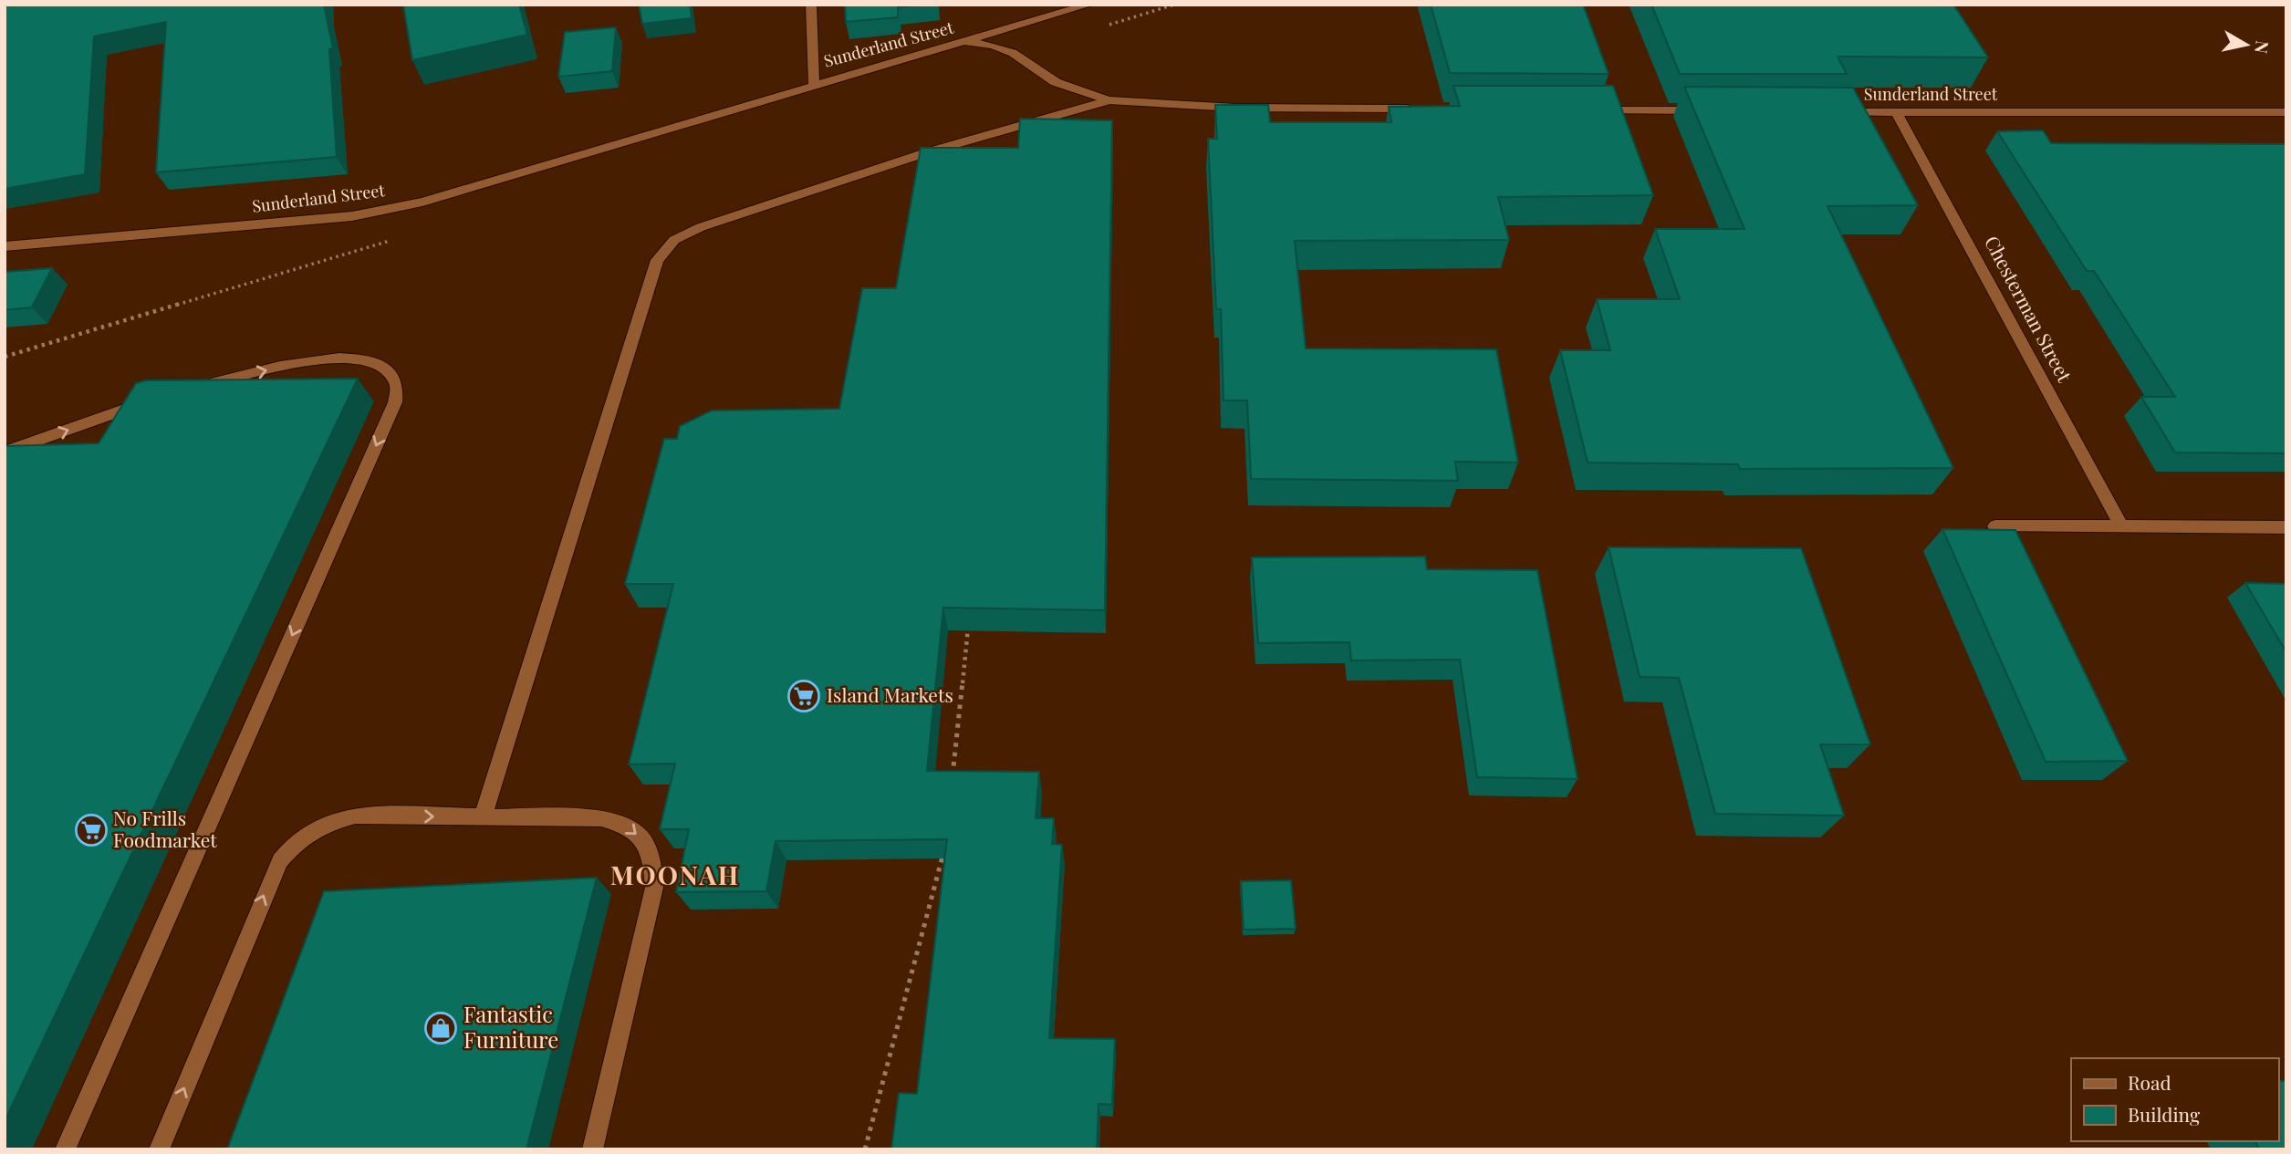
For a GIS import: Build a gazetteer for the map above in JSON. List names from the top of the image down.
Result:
{
  "streets": {
    "street": ["Sunderland Street", "Chesterman Street"]
  },
  "crossings": [
    ["Sunderland Street", "Chesterman Street"]
  ],
  "districts": ["MOONAH"],
  "places": {
    "supermarket": ["Island Markets", "No Frills Foodmarket"],
    "shop": ["Fantastic Furniture"]
  },
  "legend": ["Road", "Building"],
  "north": "right"
}
